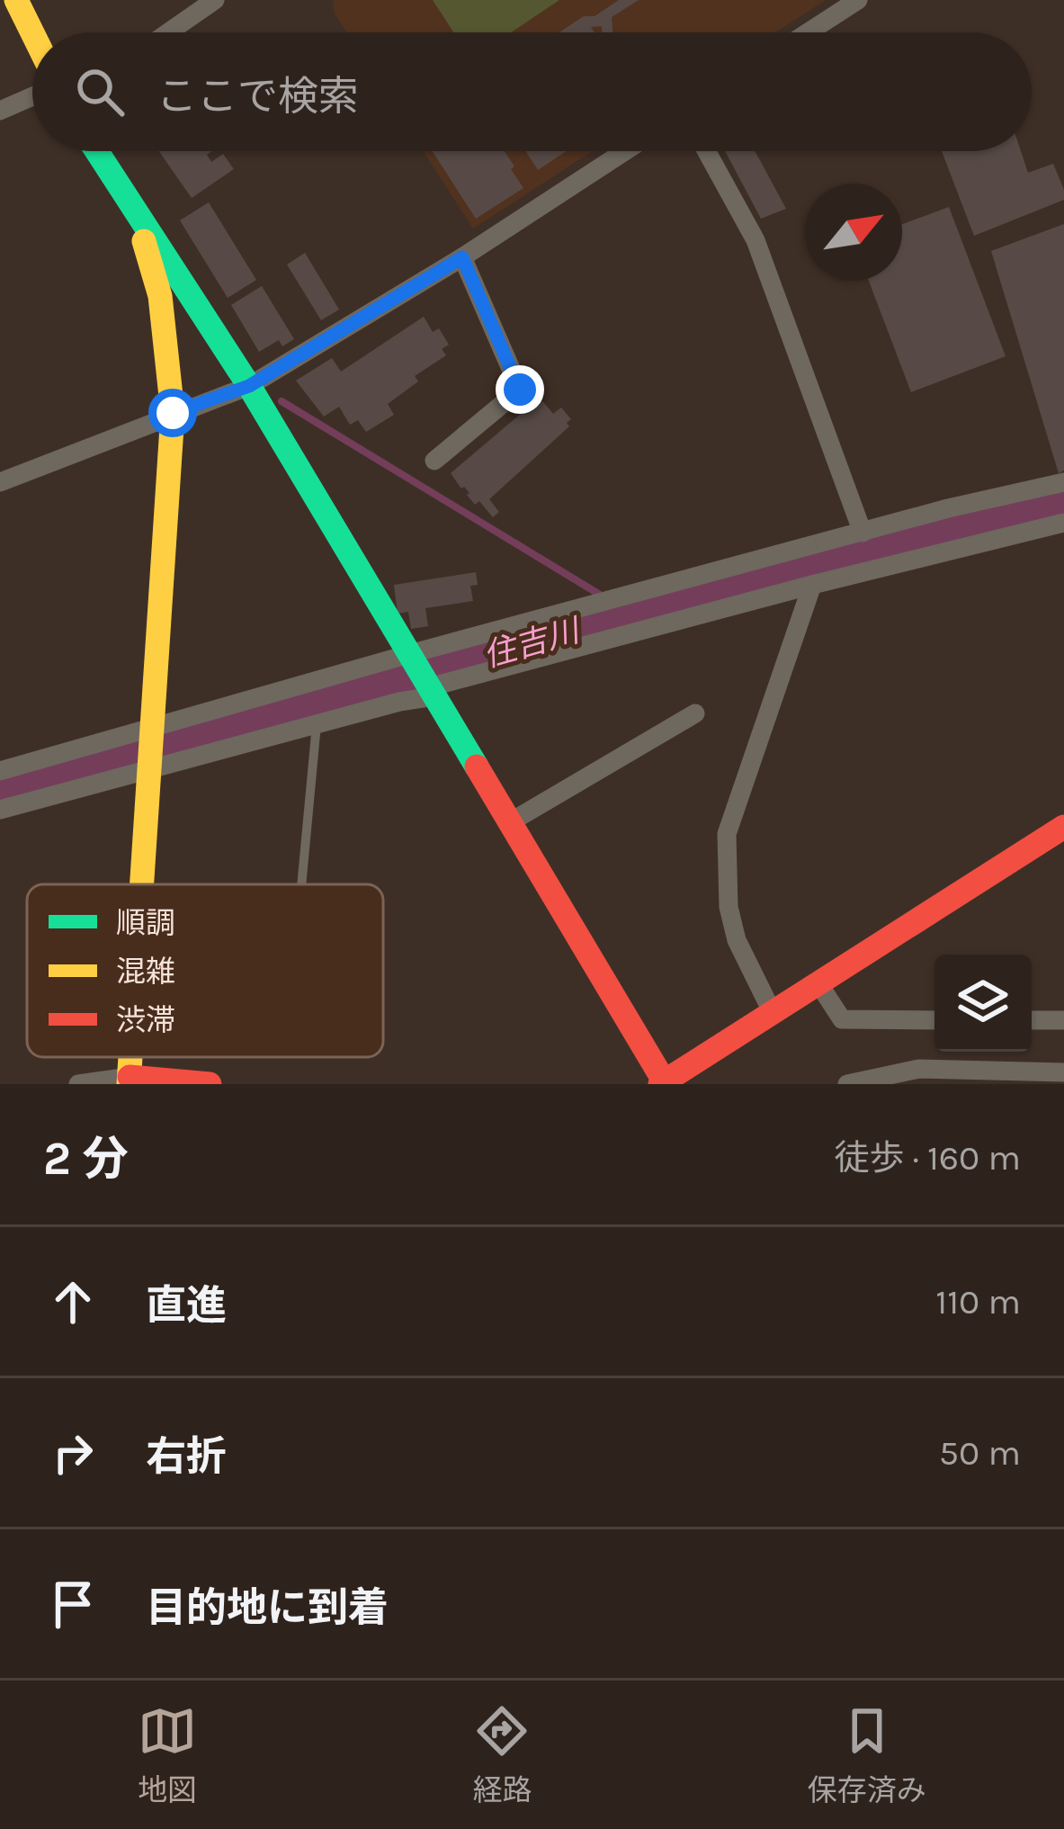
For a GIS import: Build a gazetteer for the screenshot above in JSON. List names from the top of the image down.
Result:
{
  "water": ["住吉川"],
  "legend": ["順調", "混雑", "渋滞"],
  "north": "top right",
  "page": {
    "search": "ここで検索",
    "heading": ["2 分", "徒歩 · 160 m"],
    "list": [
      ["直進", "110 m"],
      ["右折", "50 m"],
      "目的地に到着"
    ],
    "nav": ["地図", "経路", "保存済み"]
  }
}
